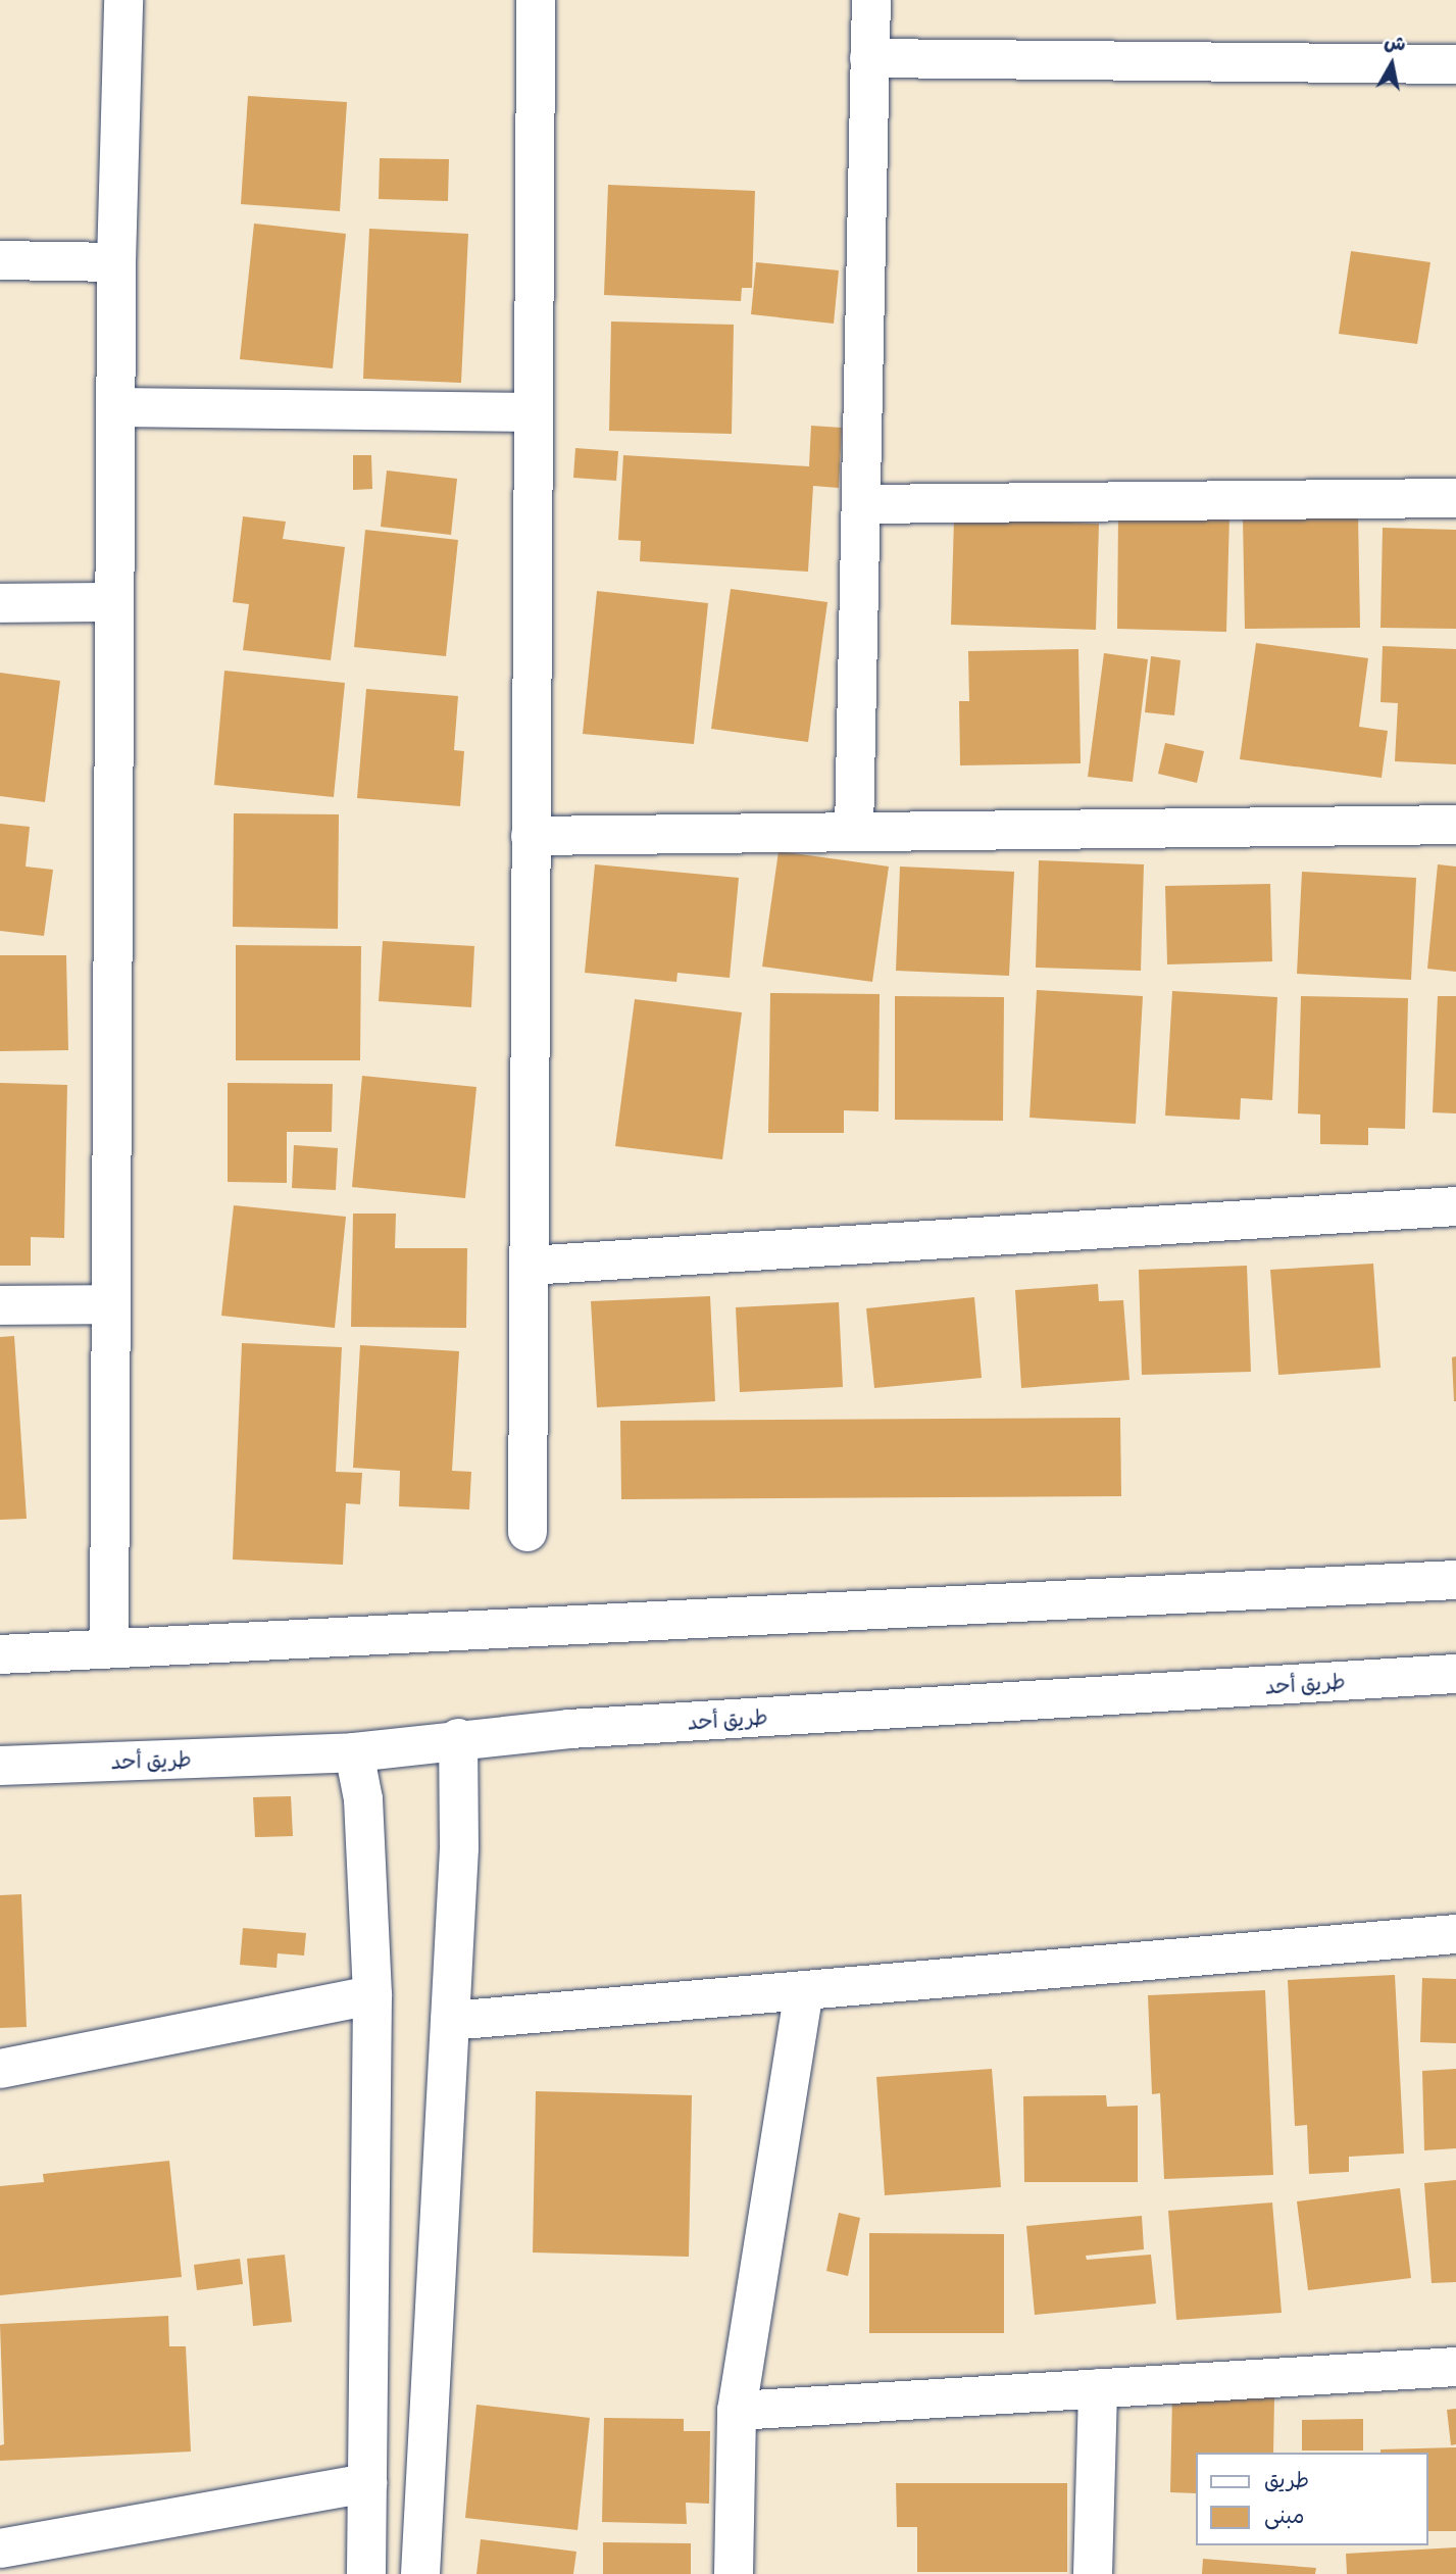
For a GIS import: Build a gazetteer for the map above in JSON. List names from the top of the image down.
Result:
{
  "streets": {
    "street": ["طريق أحد"]
  },
  "legend": ["طريق", "مبنى"],
  "north": "top"
}
